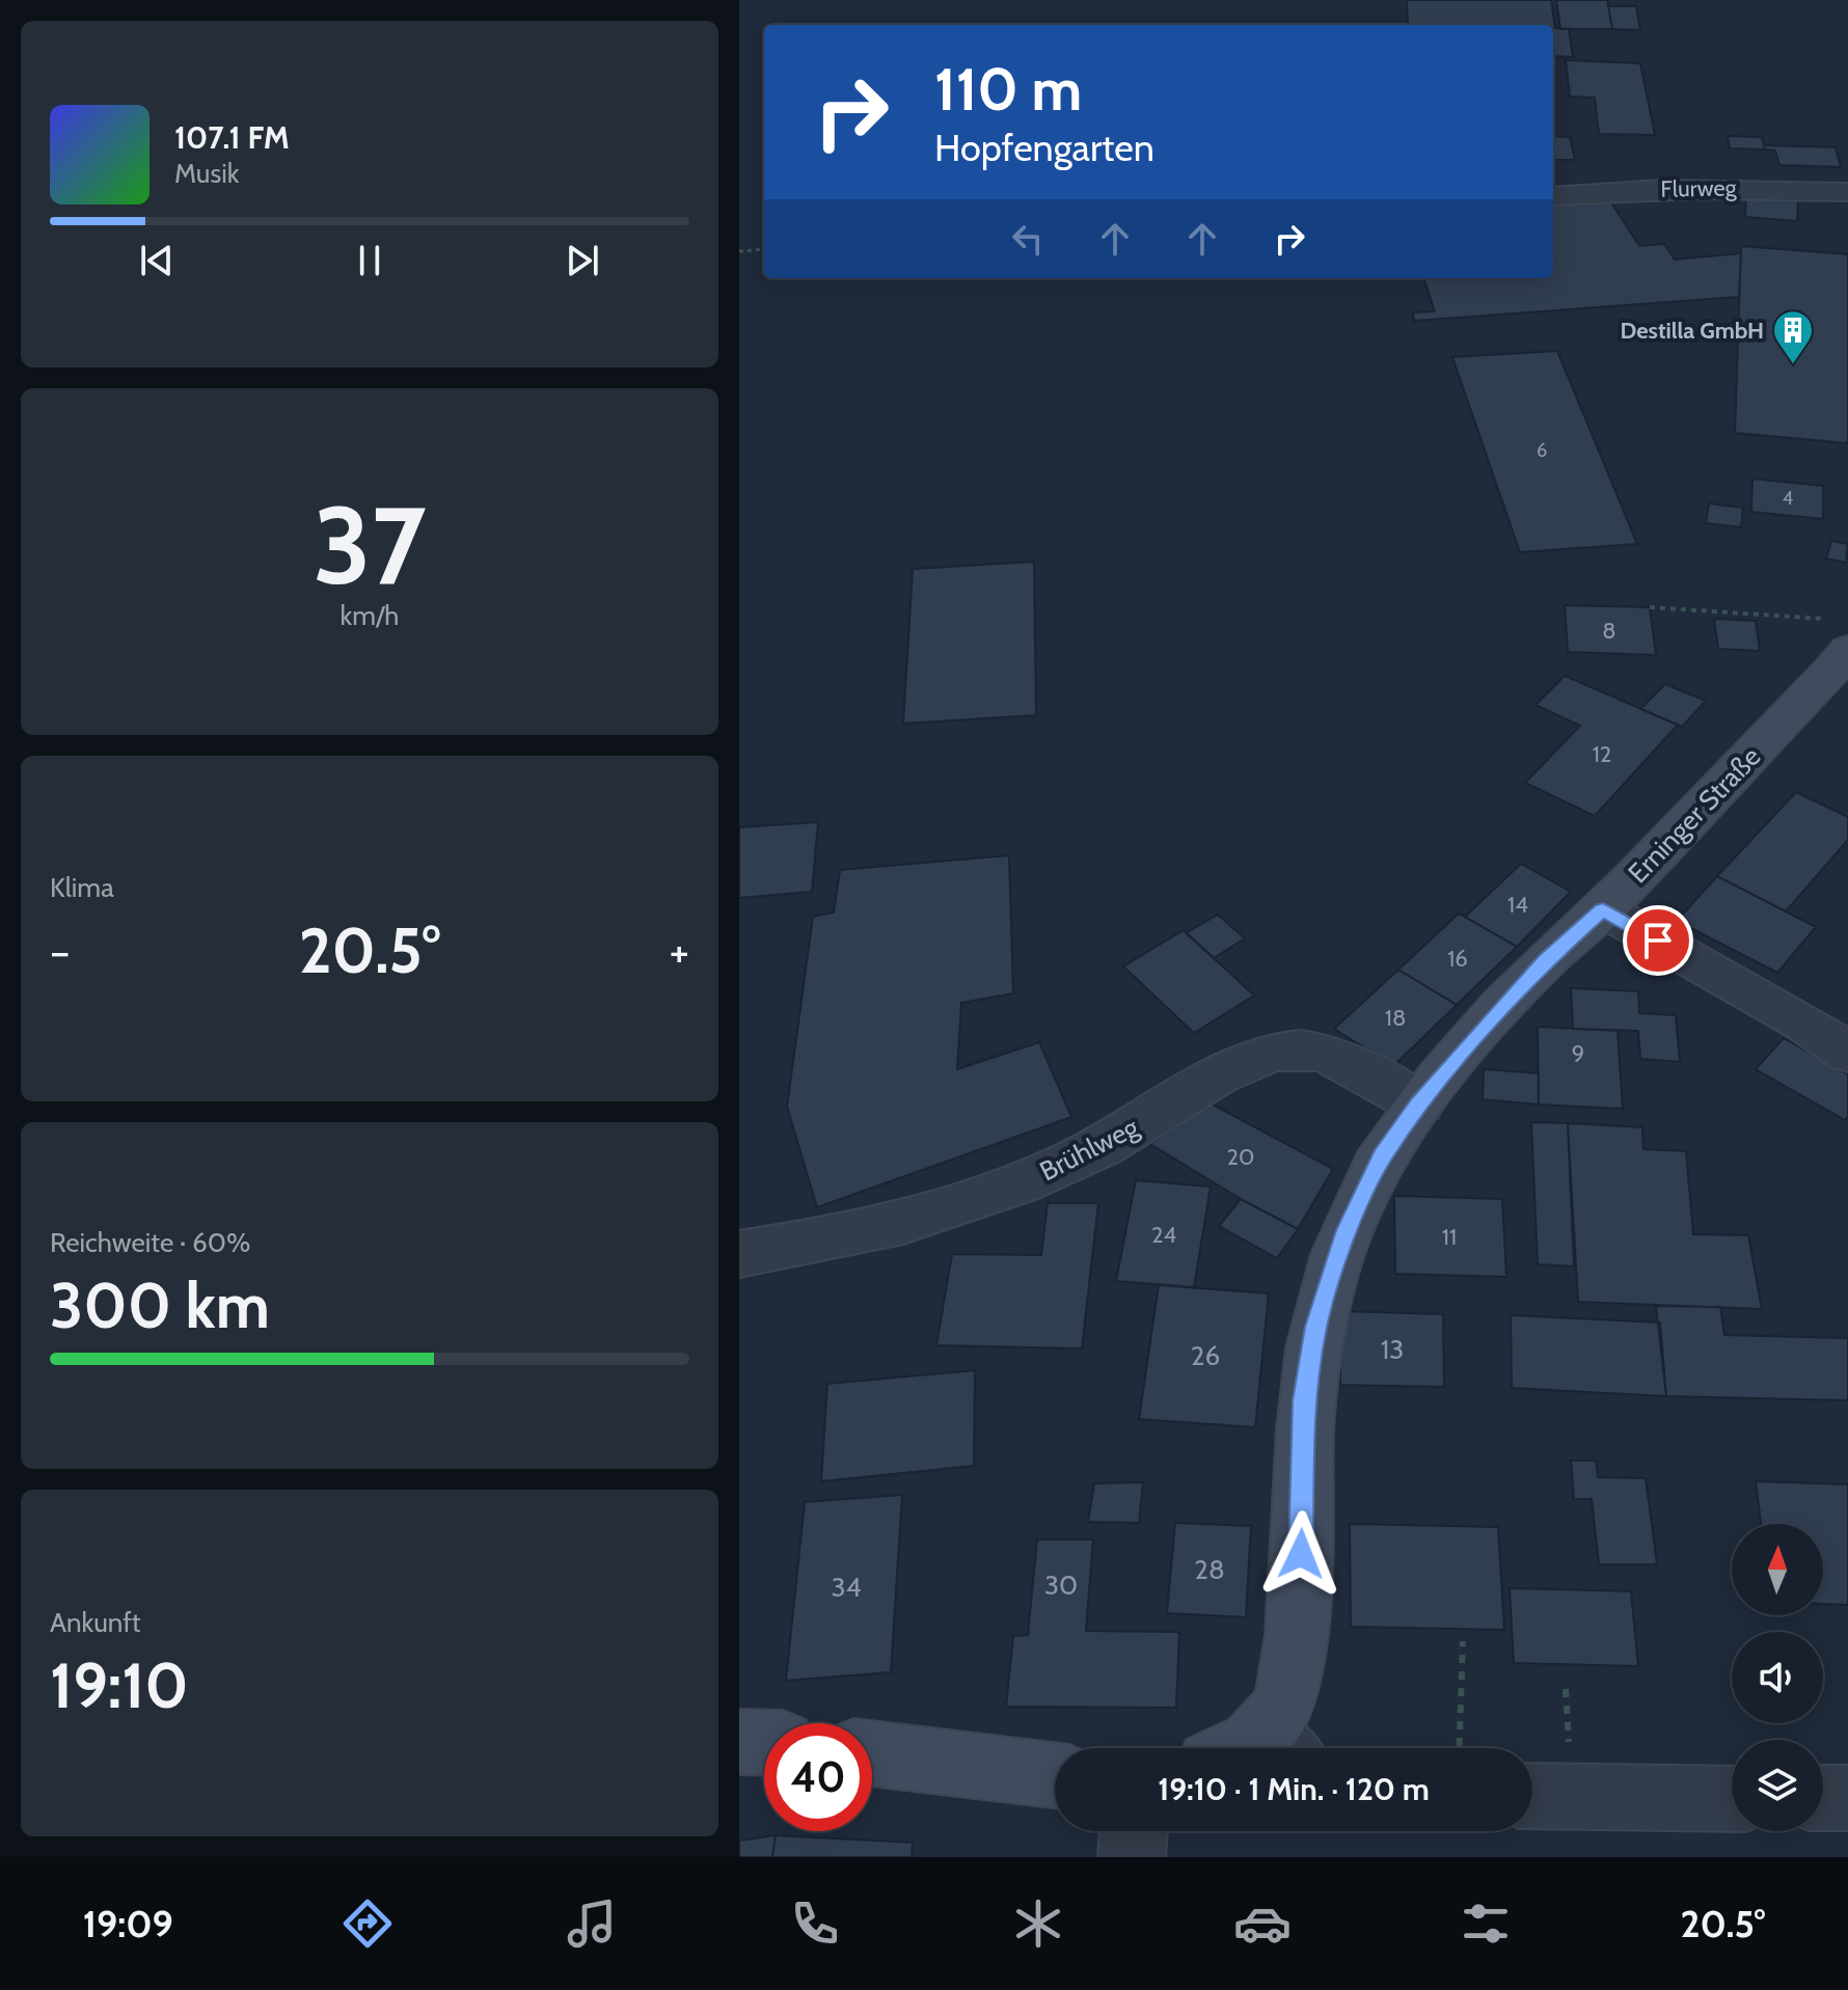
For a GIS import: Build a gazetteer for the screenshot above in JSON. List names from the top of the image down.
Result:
{
  "streets": {
    "street": ["Flurweg", "Erninger Straße", "Brühlweg"]
  },
  "crossings": [
    ["Erninger Straße", "Brühlweg"]
  ],
  "places": {
    "building": ["Destilla GmbH"]
  },
  "house_numbers": [
    "6",
    "4",
    "8",
    "12",
    "14",
    "16",
    "18",
    "9",
    "20",
    "24",
    "11",
    "13",
    "26",
    "28",
    "30",
    "34"
  ],
  "north": "top",
  "page": {
    "turn": ["110 m", "Hopfengarten"],
    "song": ["107.1 FM", "Musik"],
    "tile": [
      ["37", "km/h"],
      "Klima",
      ["Reichweite · 60%", "300 km"],
      ["Ankunft", "19:10"]
    ],
    "heat": ["−", "20.5°", "+"],
    "limit": "40",
    "trip": "19:10 · 1 Min. · 120 m",
    "tabs": ["19:09", "20.5°"]
  }
}
